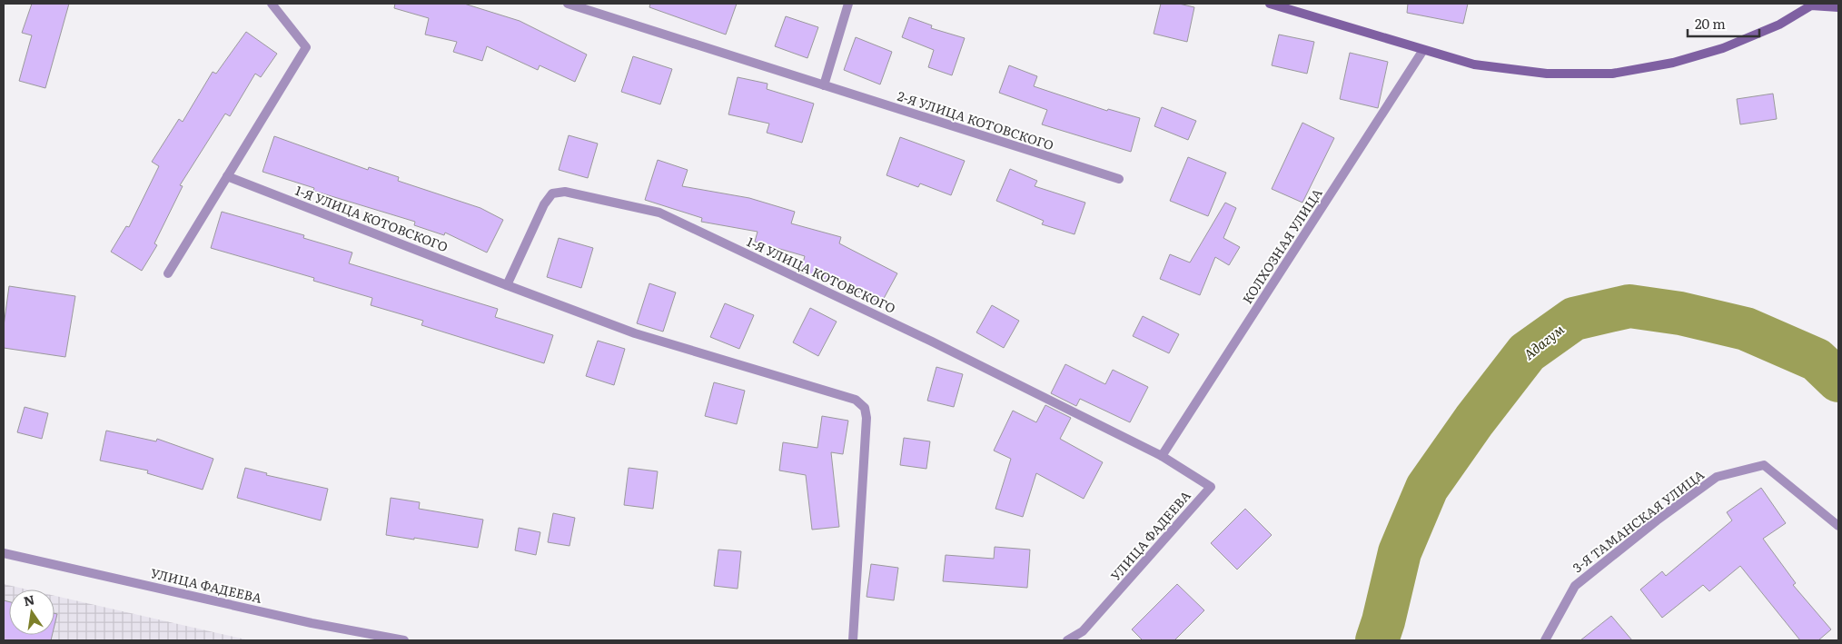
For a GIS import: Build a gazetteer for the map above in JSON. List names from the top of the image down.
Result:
{
  "streets": {
    "street": [
      "2-Я УЛИЦА КОТОВСКОГО",
      "1-Я УЛИЦА КОТОВСКОГО",
      "КОЛХОЗНАЯ УЛИЦА",
      "3-Я ТАМАНСКАЯ УЛИЦА",
      "УЛИЦА ФАДЕЕВА"
    ]
  },
  "crossings": [
    ["1-Я УЛИЦА КОТОВСКОГО", "КОЛХОЗНАЯ УЛИЦА"],
    ["1-Я УЛИЦА КОТОВСКОГО", "УЛИЦА ФАДЕЕВА"],
    ["КОЛХОЗНАЯ УЛИЦА", "УЛИЦА ФАДЕЕВА"]
  ],
  "water": ["Адагум"],
  "scale_bar": "20 m",
  "north": "top"
}
